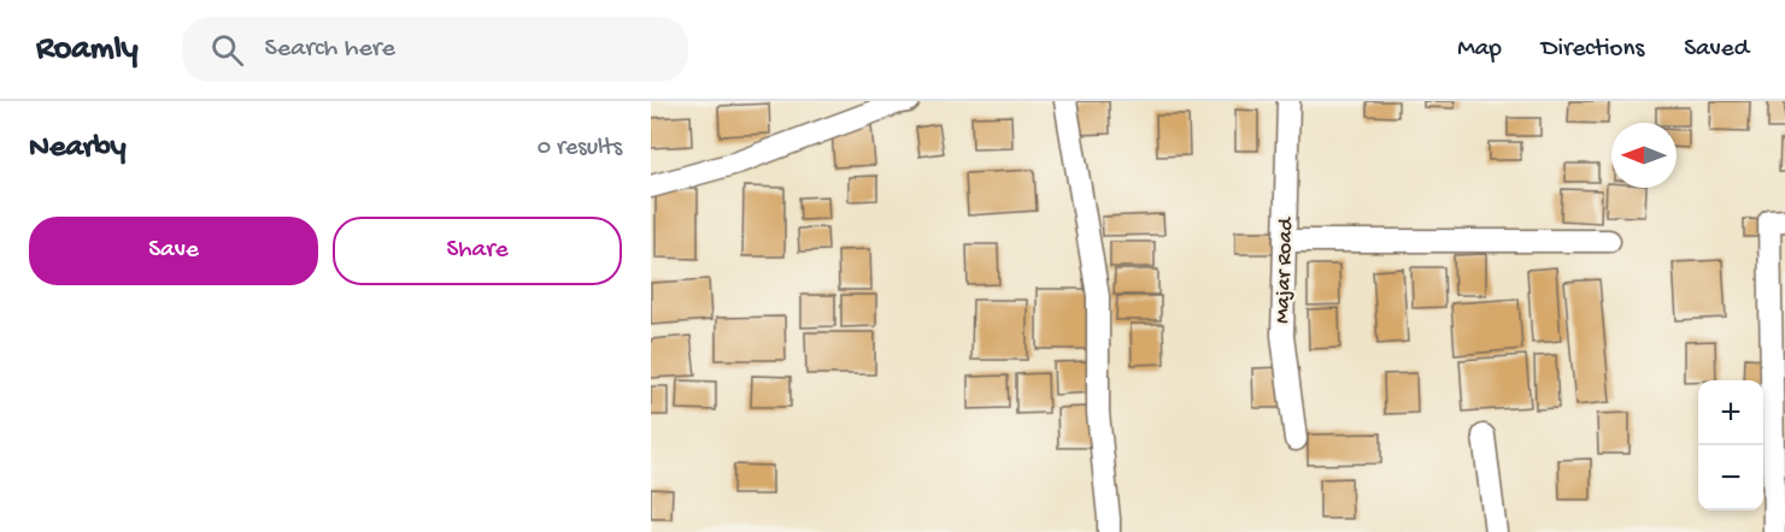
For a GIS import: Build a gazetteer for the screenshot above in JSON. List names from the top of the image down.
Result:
{
  "streets": {
    "street": ["Majar Road"]
  },
  "north": "left",
  "page": {
    "header": "Roamly",
    "search": "Search here",
    "nav": ["Map", "Directions", "Saved"],
    "heading": ["Nearby", "0 results"],
    "buttons": ["Save", "Share"],
    "map_buttons": ["+", "−"]
  }
}
